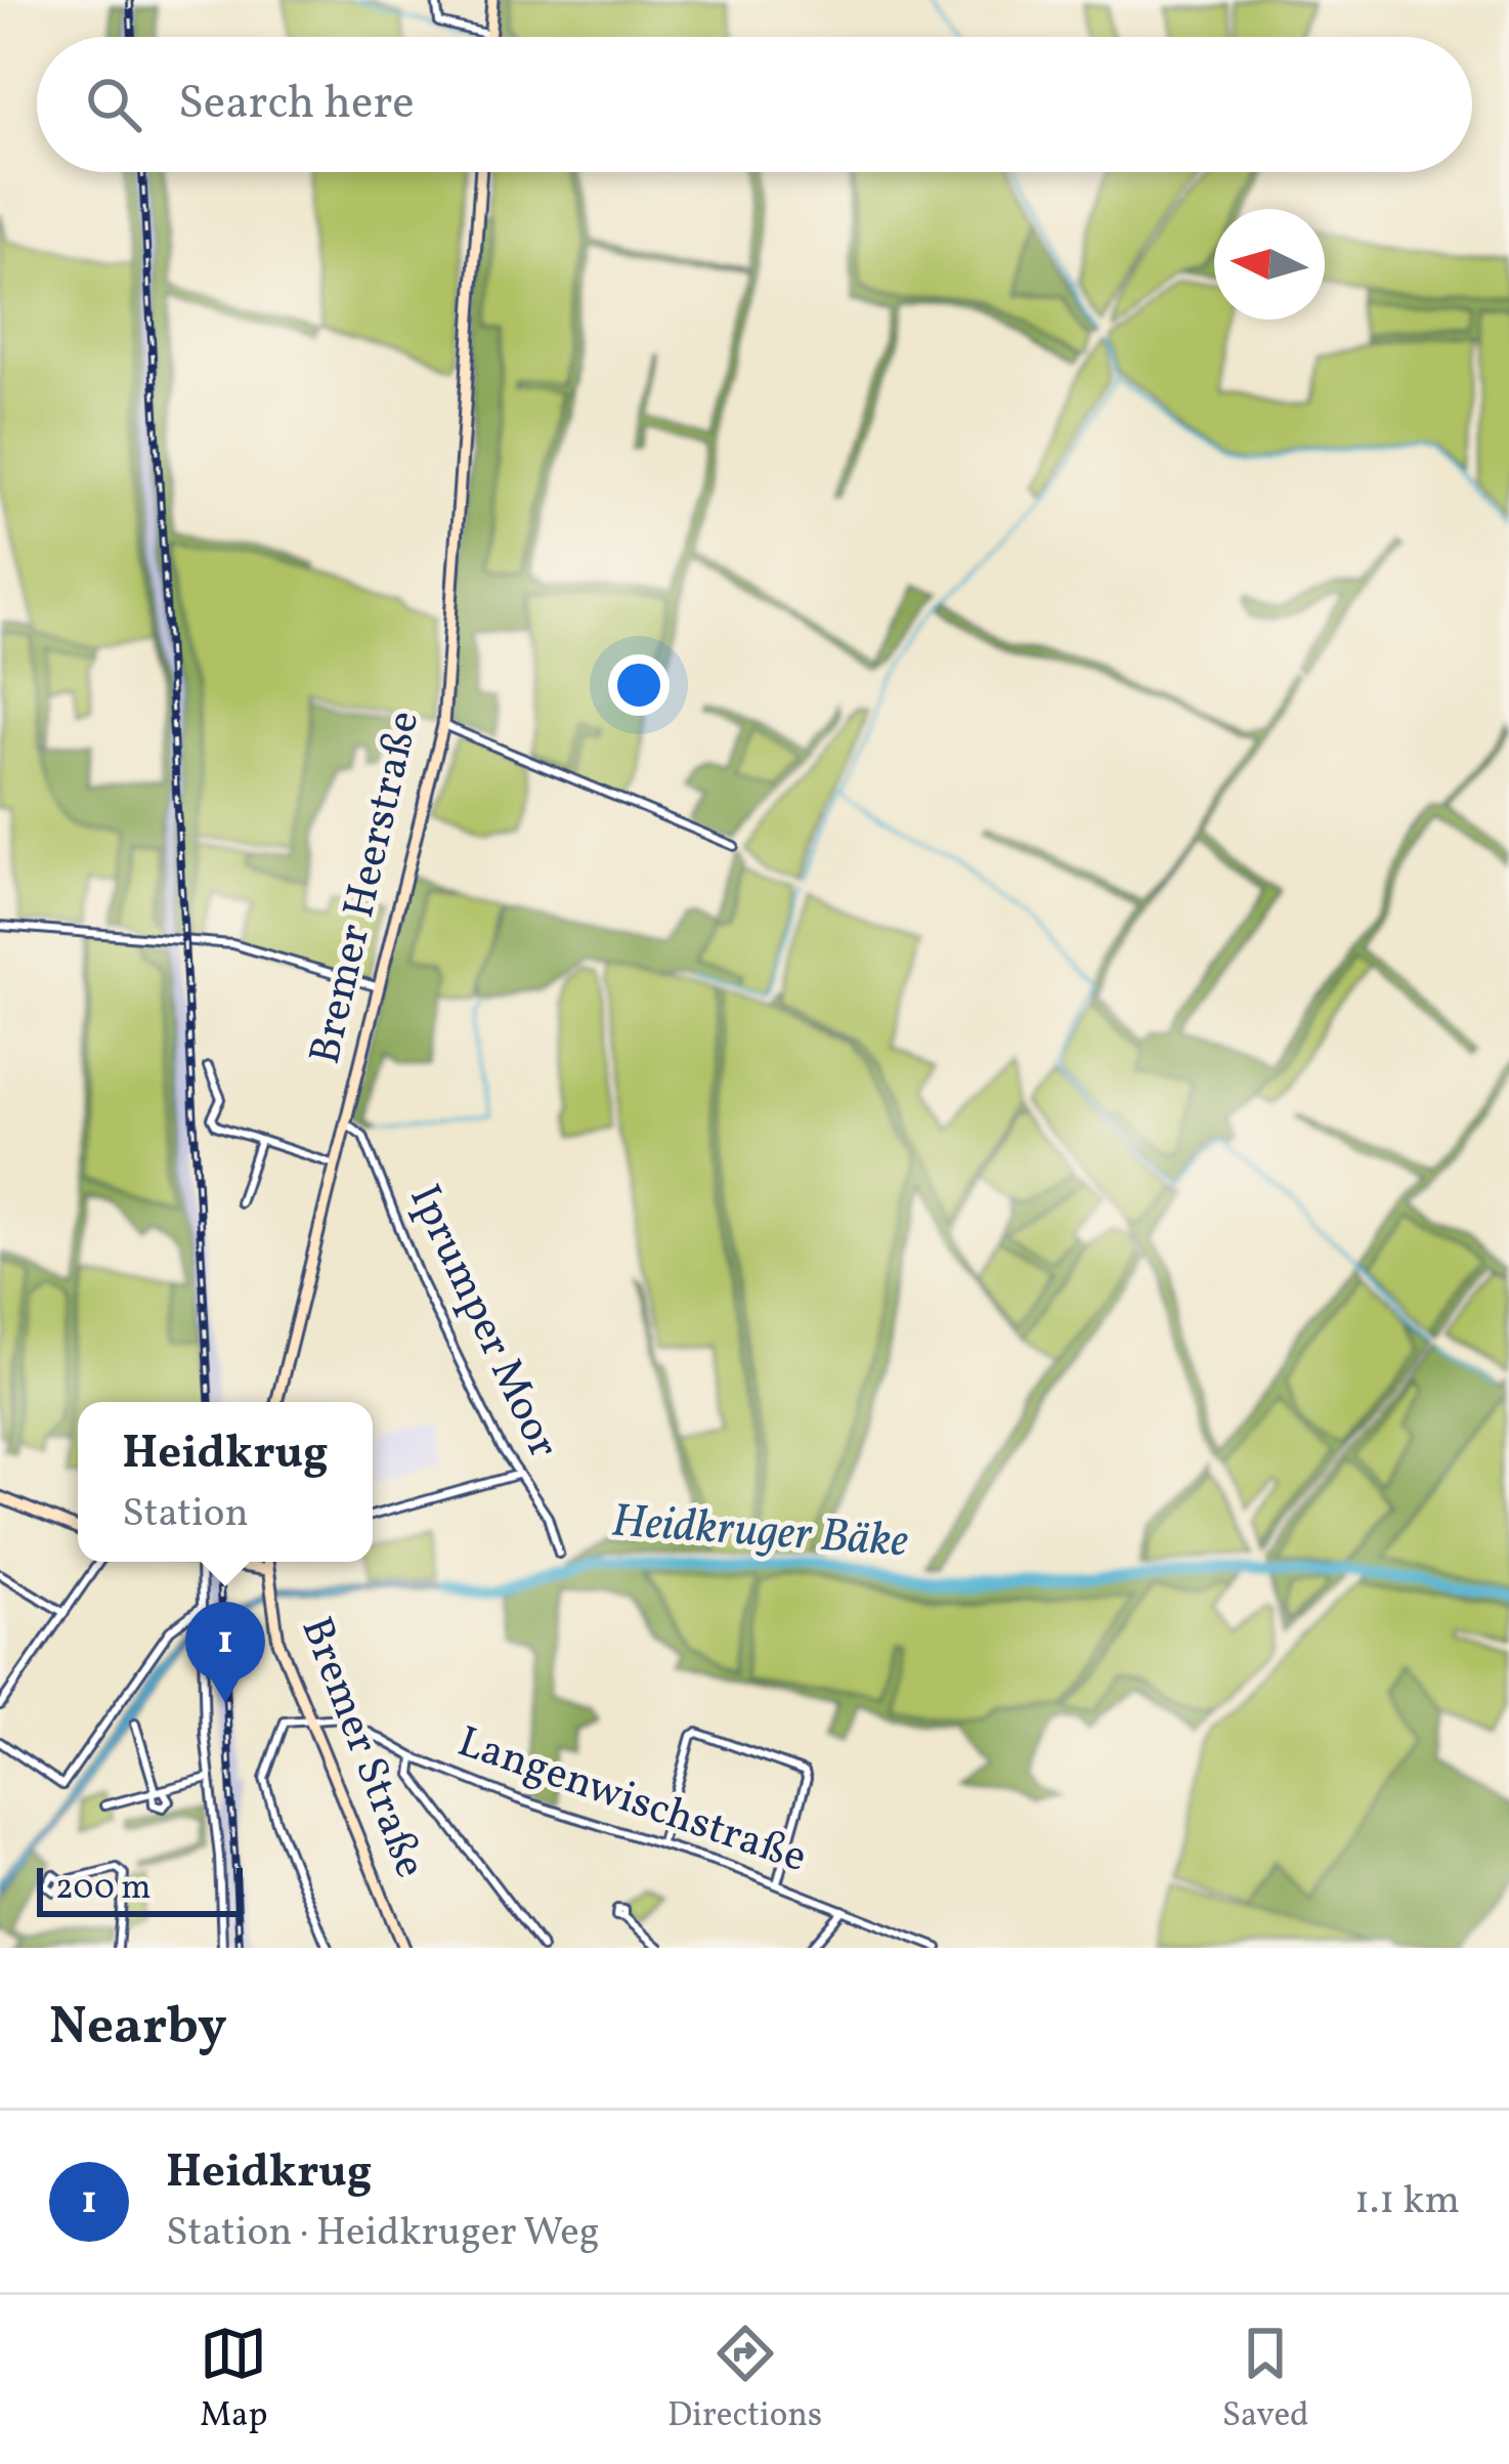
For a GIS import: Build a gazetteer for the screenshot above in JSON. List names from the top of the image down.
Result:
{
  "streets": {
    "main road": ["Bremer Heerstraße", "Bremer Straße"],
    "street": ["Iprumper Moor", "Langenwischstraße"]
  },
  "crossings": [
    ["Bremer Heerstraße", "Iprumper Moor"],
    ["Bremer Straße", "Langenwischstraße"]
  ],
  "water": ["Heidkruger Bäke"],
  "scale_bar": "200 m",
  "north": "left",
  "page": {
    "search": "Search here",
    "popup": ["Heidkrug", "Station"],
    "pins": "1",
    "scale": "200 m",
    "heading": "Nearby",
    "list": [
      {
        "mark": "1",
        "name": "Heidkrug",
        "note": "Station · Heidkruger Weg",
        "value": "1.1 km"
      }
    ],
    "nav": ["Map", "Directions", "Saved"]
  }
}
